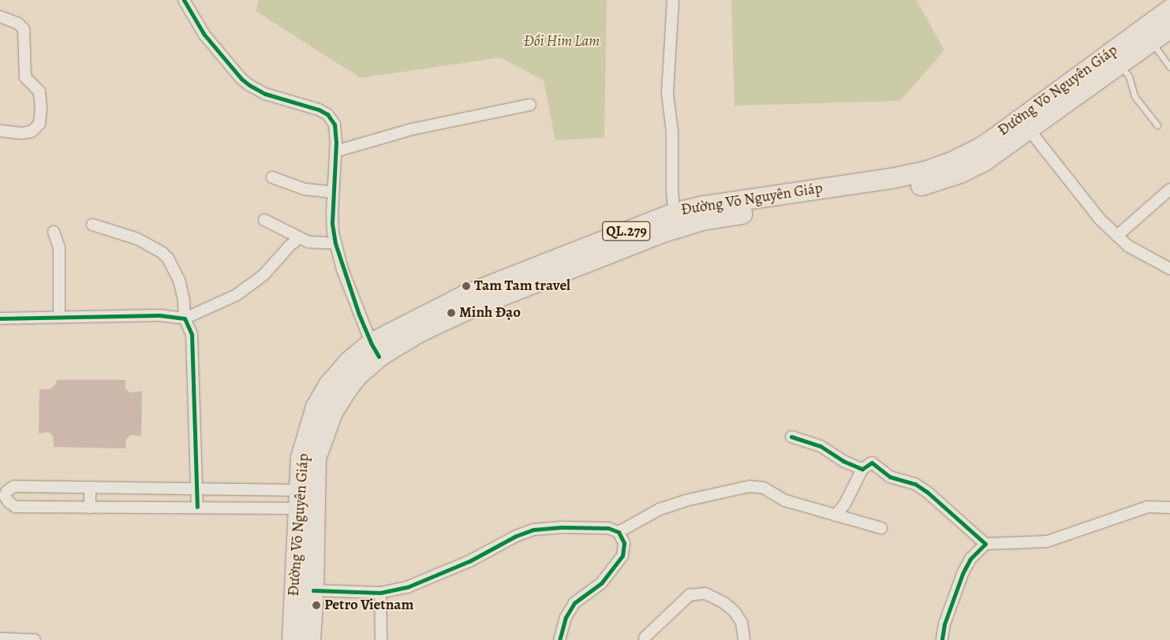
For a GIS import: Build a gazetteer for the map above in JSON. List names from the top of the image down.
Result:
{
  "streets": {
    "highway": ["Đường Võ Nguyên Giáp", "QL.279"]
  },
  "parks": ["Đồi Him Lam"],
  "places": ["Tam Tam travel", "Minh Đạo", "Petro Vietnam"]
}
